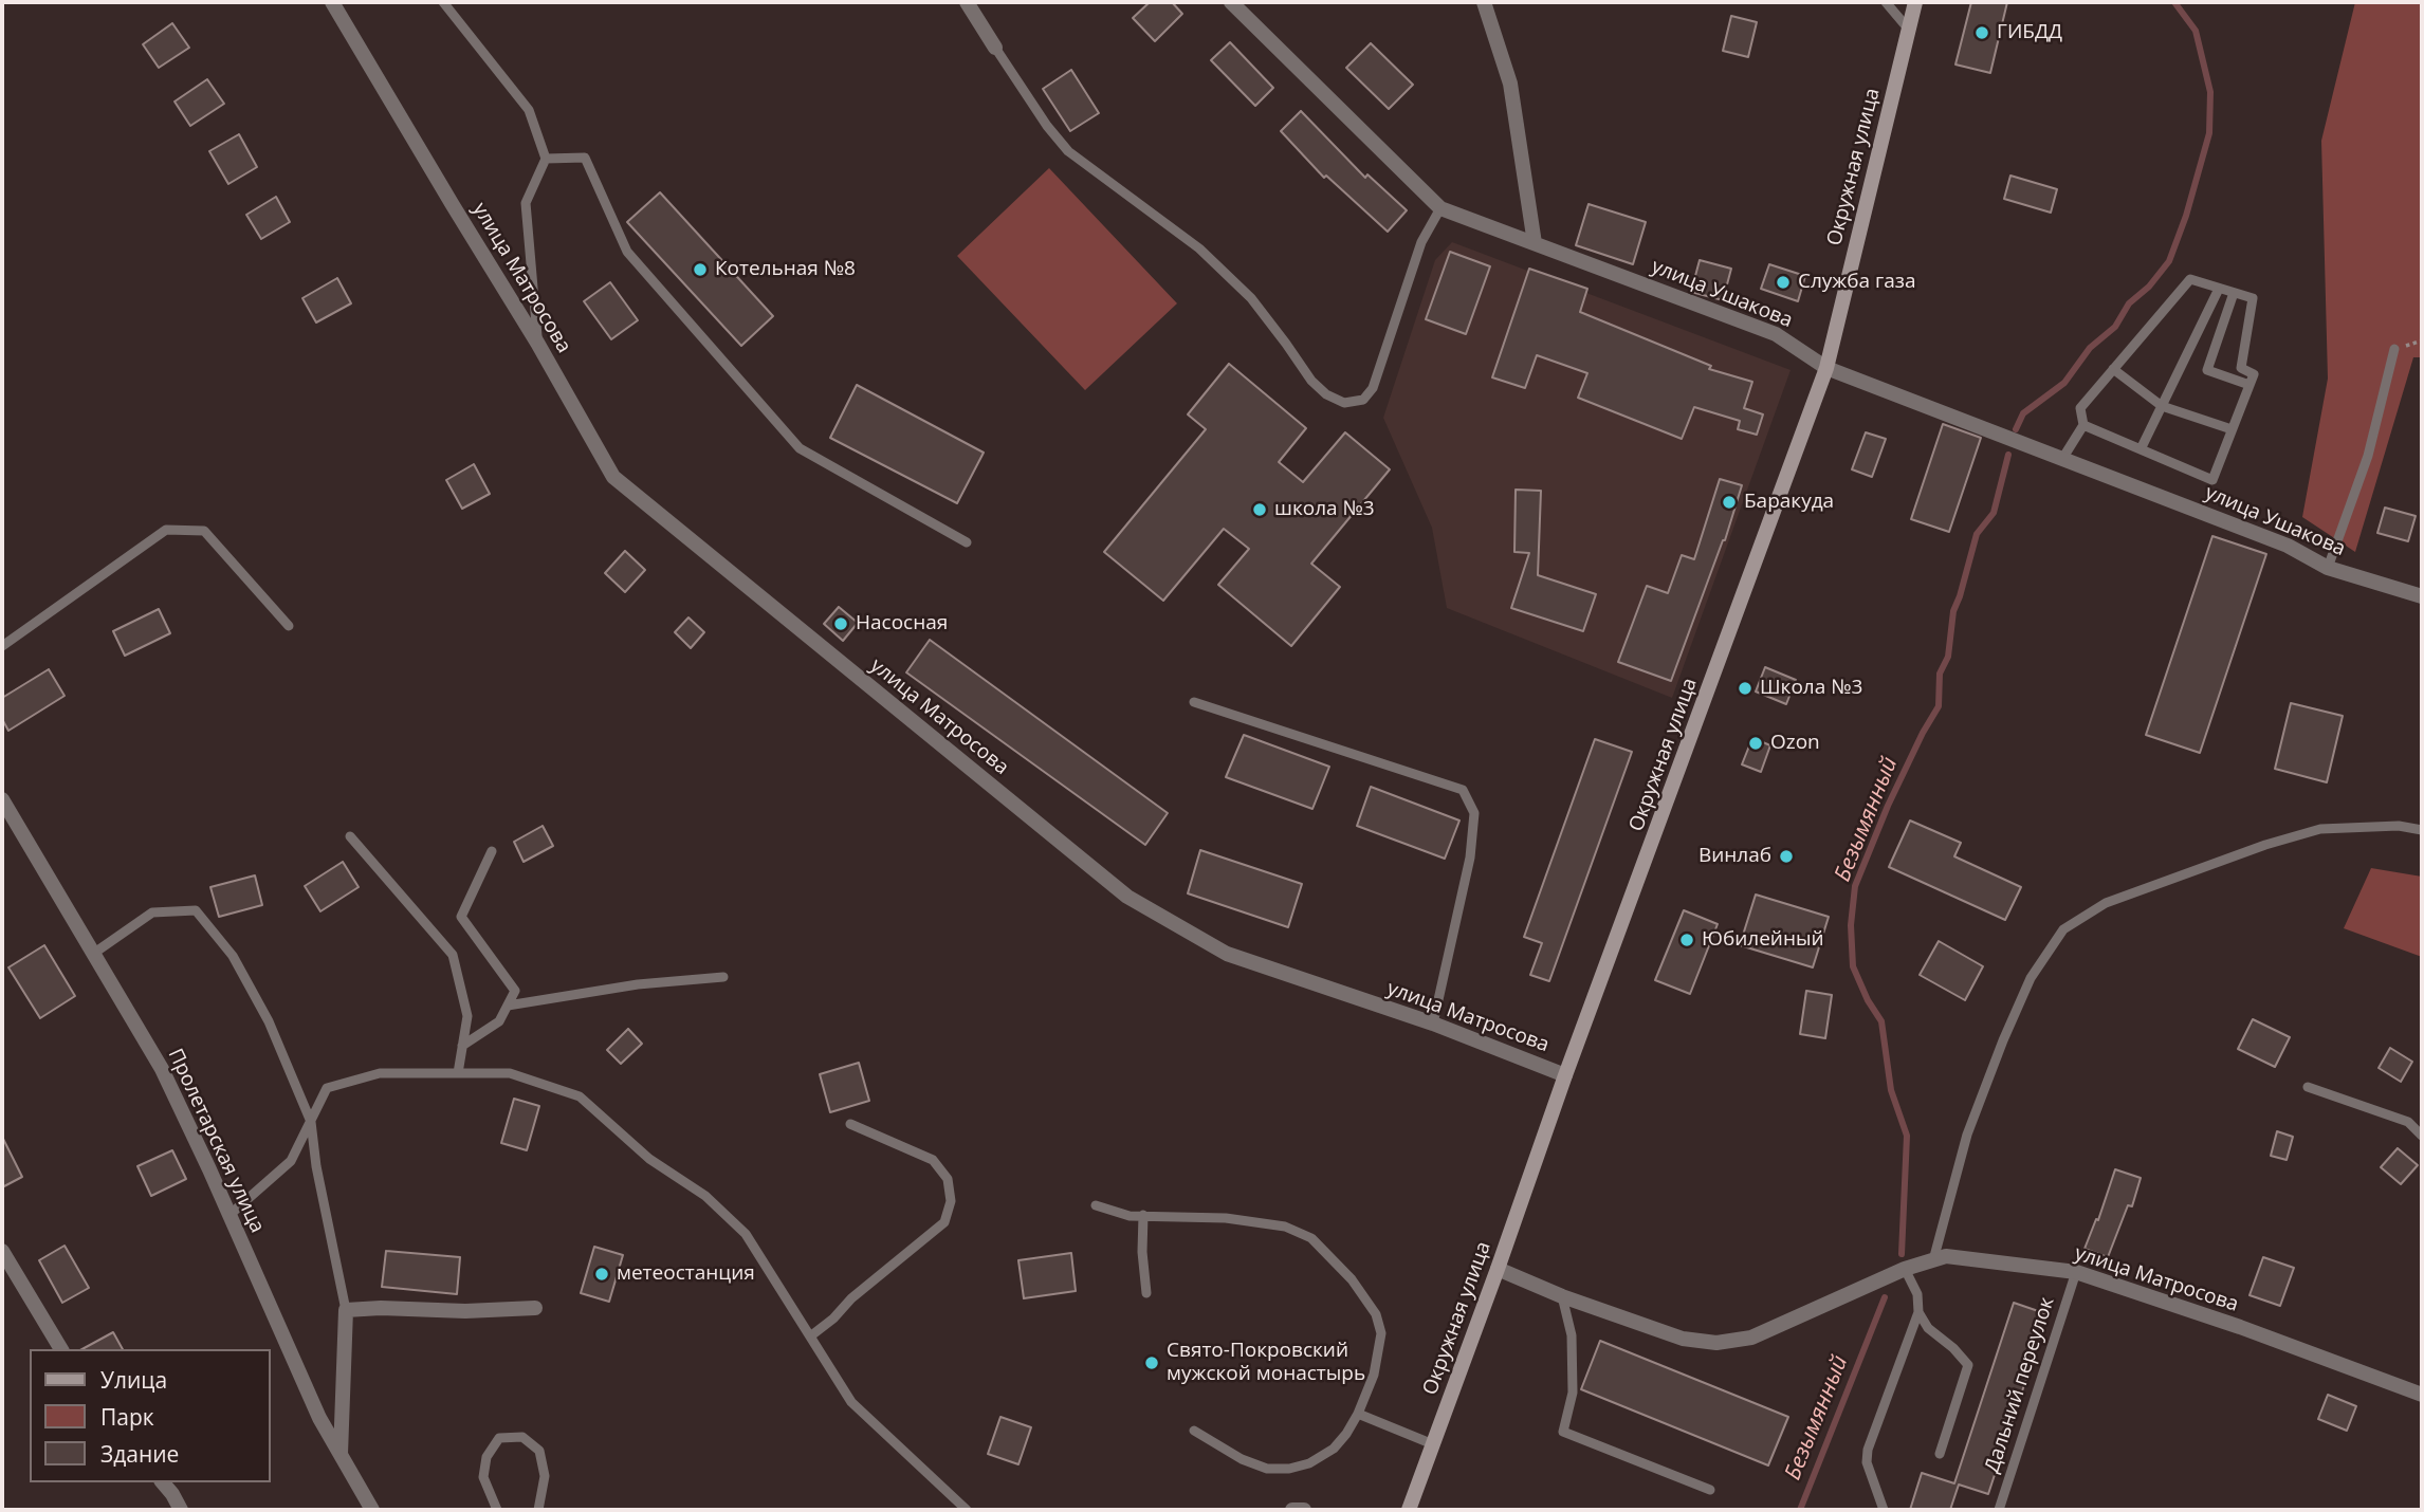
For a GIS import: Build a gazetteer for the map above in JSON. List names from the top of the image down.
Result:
{
  "streets": {
    "main road": ["Окружная улица"],
    "street": ["улица Матросова", "улица Ушакова", "Пролетарская улица"],
    "lane": ["Дальний переулок"]
  },
  "crossings": [
    ["Окружная улица", "улица Матросова"],
    ["Окружная улица", "улица Ушакова"],
    ["улица Матросова", "Дальний переулок"]
  ],
  "water": ["Безымянный"],
  "places": [
    "ГИБДД",
    "Котельная №8",
    "Служба газа",
    "Баракуда",
    "школа №3",
    "Насосная",
    "Школа №3",
    "Ozon",
    "Винлаб",
    "Юбилейный",
    "метеостанция",
    "Свято-Покровский мужской монастырь"
  ],
  "legend": ["Улица", "Парк", "Здание"]
}
